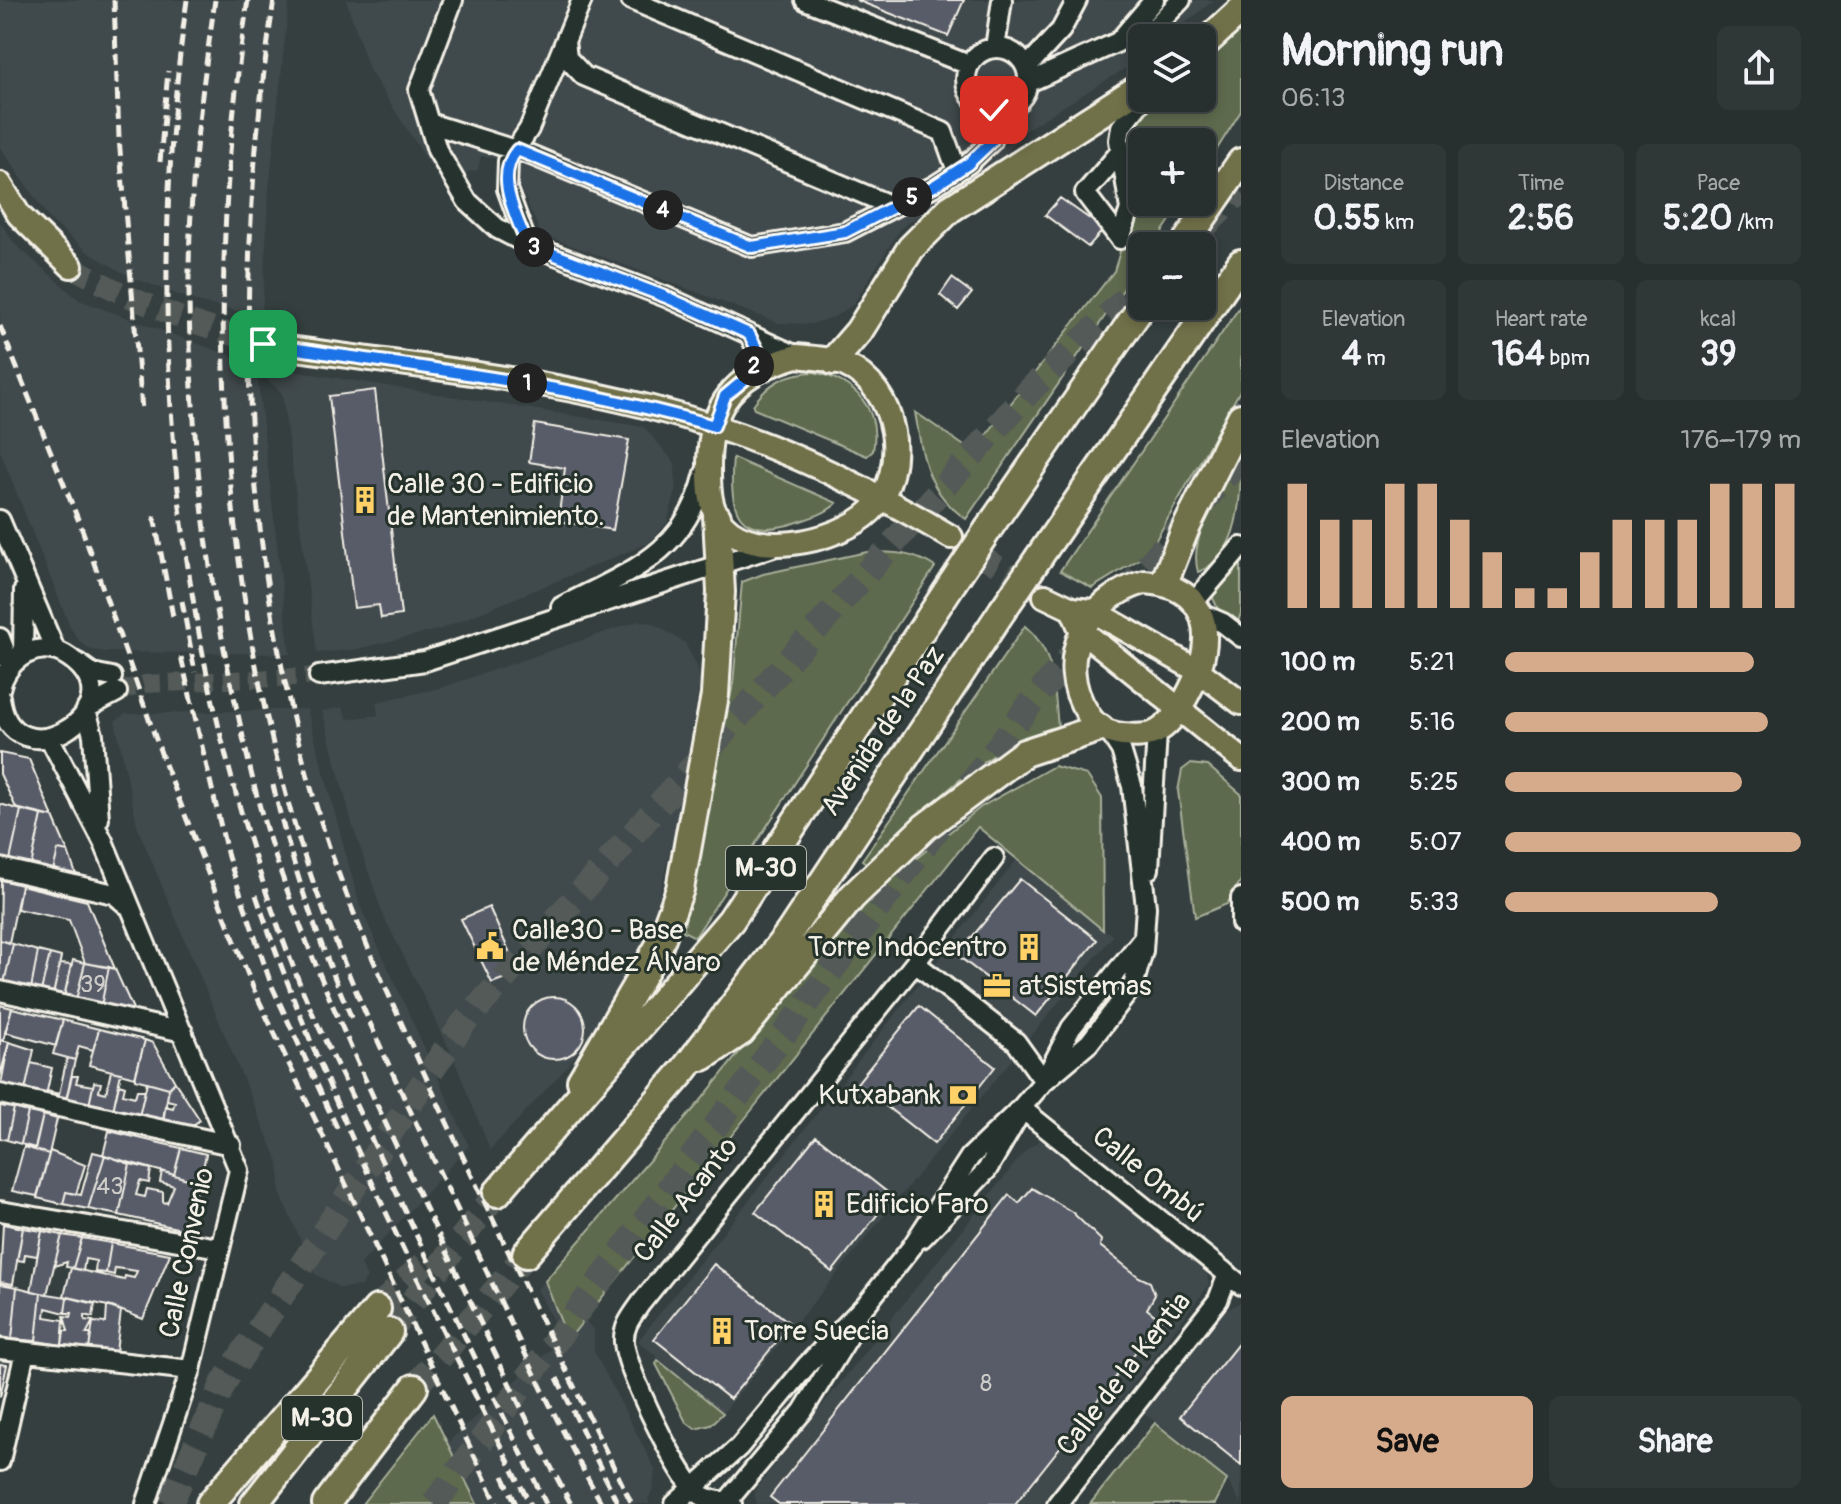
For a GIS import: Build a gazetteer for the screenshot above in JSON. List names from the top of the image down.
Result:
{
  "streets": {
    "highway": ["Avenida de la Paz", "M-30"],
    "street": [
      "Calle Ombú",
      "Calle Acanto",
      "Calle Convenio",
      "Calle de la Kentia"
    ]
  },
  "crossings": [
    ["Calle Ombú", "Calle de la Kentia"]
  ],
  "places": {
    "building": [
      "Calle 30 - Edificio de Mantenimiento.",
      "Torre Indocentro",
      "Edificio Faro",
      "Torre Suecia"
    ],
    "public building": ["Calle30 - Base de Méndez Álvaro"],
    "office": ["atSistemas"],
    "bank": ["Kutxabank"]
  },
  "house_numbers": ["39", "43", "8"],
  "page": {
    "heading": ["Morning run", "06:13"],
    "map_buttons": ["+", "−"],
    "stats": [
      ["Distance", "0.55 km"],
      ["Time", "2:56"],
      ["Pace", "5:20 /km"],
      ["Elevation", "4 m"],
      ["Heart rate", "164 bpm"],
      ["kcal", "39"]
    ],
    "pins": [
      "5",
      "4",
      "3",
      "2",
      "1"
    ],
    "chart": ["Elevation", "176–179 m"],
    "list": [
      {
        "name": "100 m",
        "note": "5:21"
      },
      {
        "name": "200 m",
        "note": "5:16"
      },
      {
        "name": "300 m",
        "note": "5:25"
      },
      {
        "name": "400 m",
        "note": "5:07"
      },
      {
        "name": "500 m",
        "note": "5:33"
      }
    ],
    "buttons": ["Save", "Share"]
  }
}
